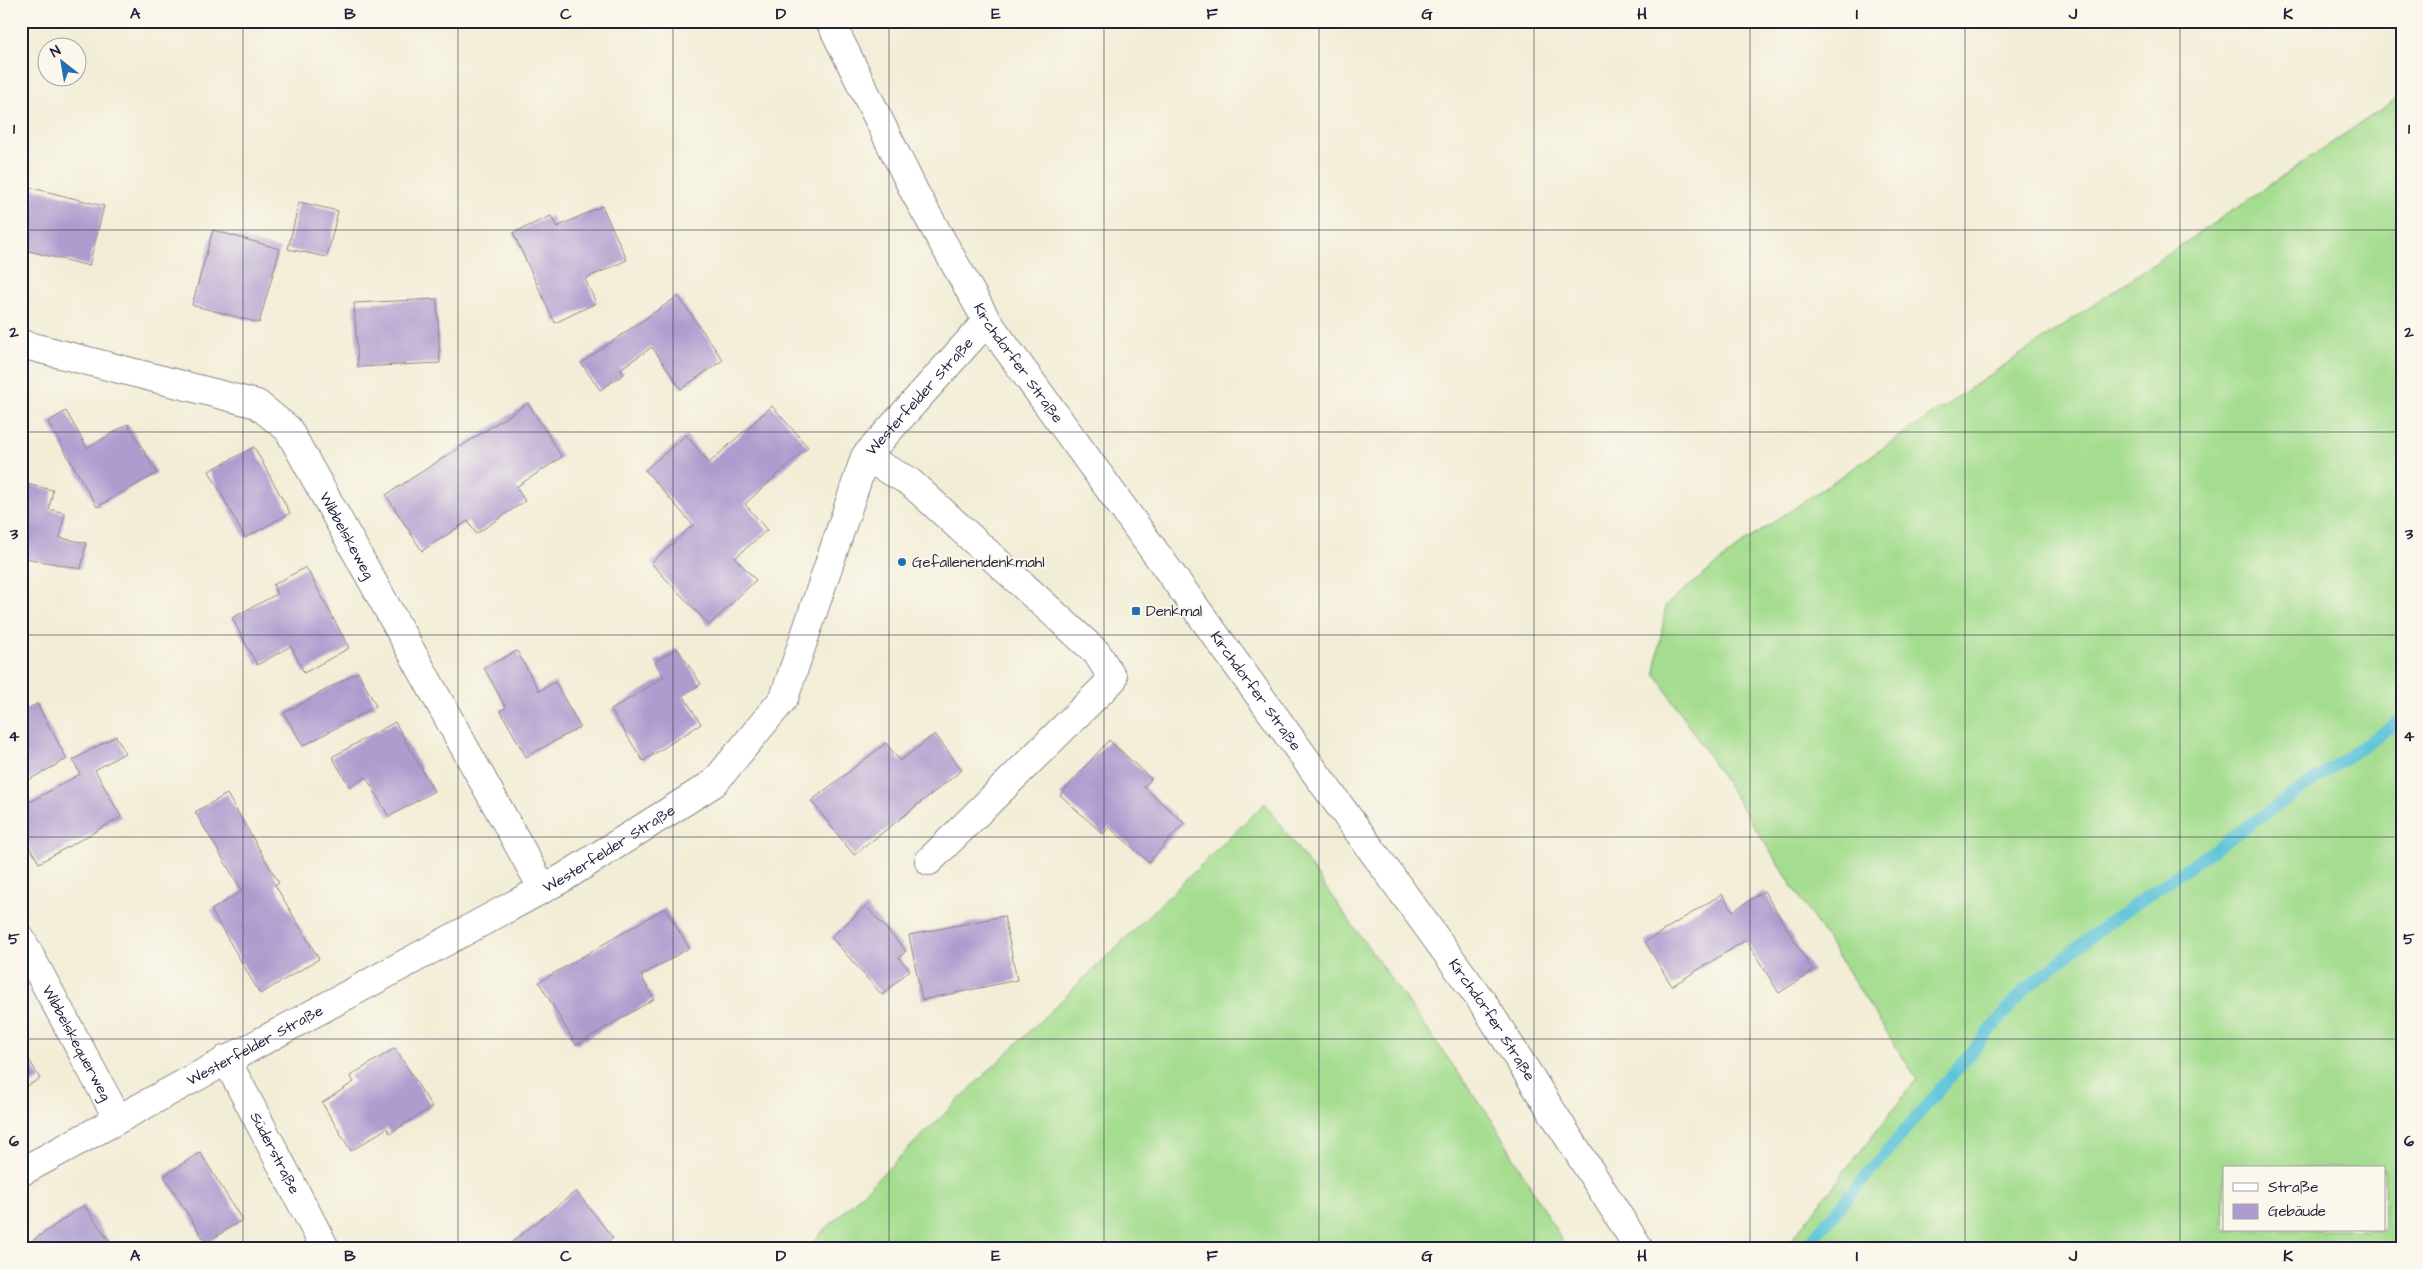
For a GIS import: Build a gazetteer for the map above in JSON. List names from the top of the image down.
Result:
{
  "streets": {
    "street": [
      "Kirchdorfer Straße",
      "Westerfelder Straße",
      "Wibbelskeweg",
      "Wibbelskequerweg",
      "Süderstraße"
    ]
  },
  "crossings": [
    ["Kirchdorfer Straße", "Westerfelder Straße"],
    ["Westerfelder Straße", "Wibbelskeweg"],
    ["Westerfelder Straße", "Wibbelskequerweg"],
    ["Westerfelder Straße", "Süderstraße"]
  ],
  "places": {
    "other": ["Gefallenendenkmahl"],
    "transit": ["Denkmal"]
  },
  "legend": ["Straße", "Gebäude"],
  "north": "top left",
  "grid": {
    "columns": [
      "A",
      "B",
      "C",
      "D",
      "E",
      "F",
      "G",
      "H",
      "I",
      "J",
      "K"
    ],
    "rows": [
      "1",
      "2",
      "3",
      "4",
      "5",
      "6"
    ]
  }
}
